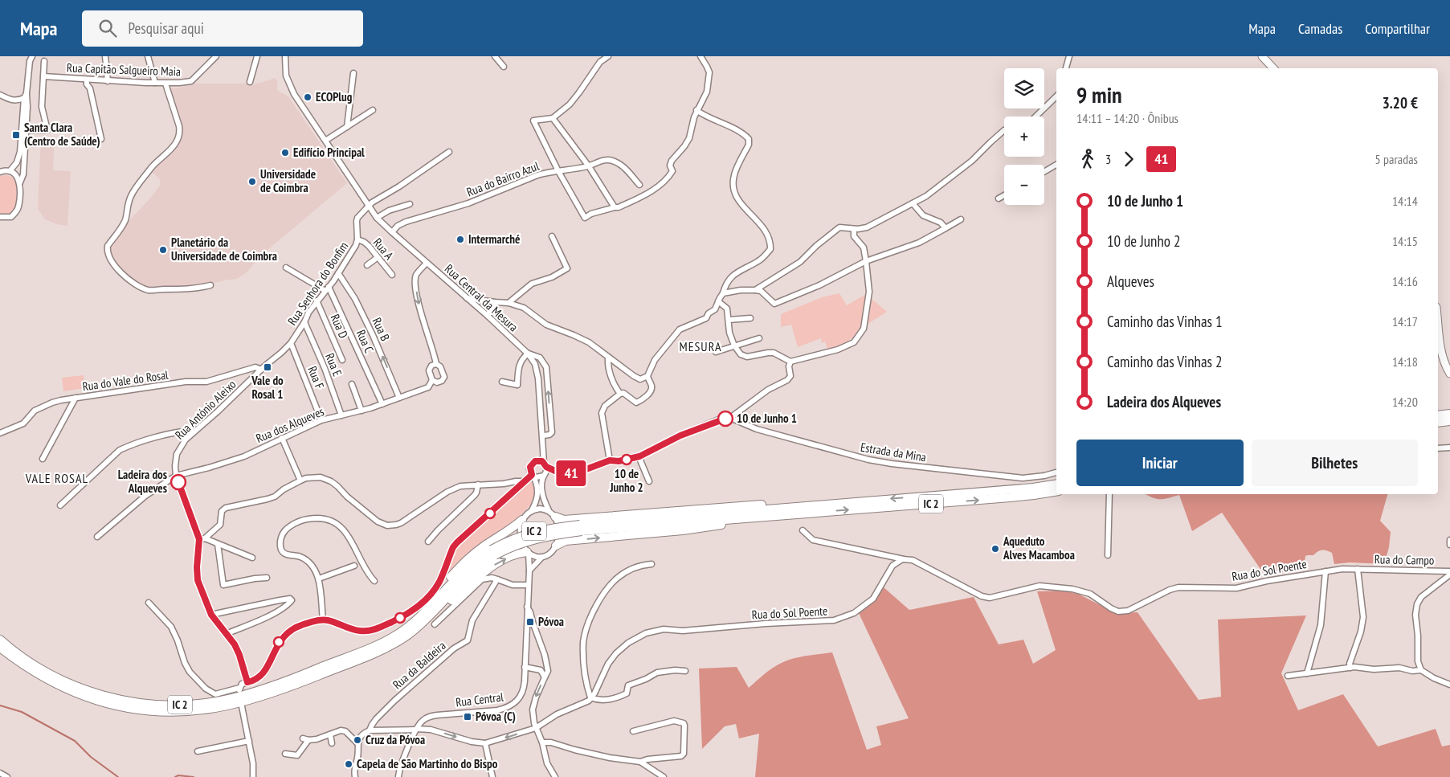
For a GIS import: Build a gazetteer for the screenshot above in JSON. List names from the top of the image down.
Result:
{
  "streets": {
    "highway": ["IC 2"],
    "street": [
      "Rua Capitão Salgueiro Maia",
      "Rua do Bairro Azul",
      "Rua A",
      "Rua Senhora do Bonfim",
      "Rua Central da Mesura",
      "Rua D",
      "Rua B",
      "Rua C",
      "Rua E",
      "Rua F",
      "Rua do Vale do Rosal",
      "Rua António Aleixo",
      "Rua dos Alqueves",
      "Estrada da Mina",
      "Rua do Campo",
      "Rua do Sol Poente",
      "Rua da Baldeira",
      "Rua Central"
    ]
  },
  "crossings": [
    ["Rua do Bairro Azul", "Rua Central da Mesura"],
    ["Rua A", "Rua Senhora do Bonfim"],
    ["Rua Senhora do Bonfim", "Rua Central da Mesura"],
    ["Rua Senhora do Bonfim", "Rua D"],
    ["Rua Senhora do Bonfim", "Rua B"],
    ["Rua Senhora do Bonfim", "Rua C"],
    ["Rua Senhora do Bonfim", "Rua E"],
    ["Rua Senhora do Bonfim", "Rua F"],
    ["Rua Senhora do Bonfim", "Rua do Vale do Rosal"],
    ["Rua Senhora do Bonfim", "Rua António Aleixo"],
    ["Rua B", "Rua dos Alqueves"],
    ["Rua C", "Rua dos Alqueves"],
    ["Rua E", "Rua dos Alqueves"],
    ["Rua F", "Rua dos Alqueves"],
    ["Rua do Vale do Rosal", "Rua António Aleixo"],
    ["Rua António Aleixo", "Rua dos Alqueves"],
    ["Rua do Campo", "Rua do Sol Poente"]
  ],
  "one_way": ["Rua B"],
  "districts": ["MESURA", "VALE ROSAL"],
  "places": {
    "other": [
      "ECOPlug",
      "Edifício Principal",
      "Universidade de Coimbra",
      "Intermarché",
      "Planetário da Universidade de Coimbra",
      "10 de Junho 1",
      "10 de Junho 2",
      "Ladeira dos Alqueves",
      "Aqueduto Alves Macamboa",
      "Cruz da Póvoa",
      "Capela de São Martinho do Bispo"
    ],
    "transit": [
      "Santa Clara (Centro de Saúde)",
      "Vale do Rosal 1",
      "Póvoa",
      "Póvoa (C)"
    ]
  },
  "lines": ["bus line 41"],
  "page": {
    "header": "Mapa",
    "search": "Pesquisar aqui",
    "nav": ["Mapa", "Camadas", "Compartilhar"],
    "on_map": "41",
    "map_buttons": ["+", "−"],
    "heading": ["9 min", "14:11 – 14:20 · Ônibus", "3.20 €"],
    "legs": ["3", "41", "5 paradas"],
    "list": [
      {
        "name": "10 de Junho 1",
        "value": "14:14"
      },
      {
        "name": "10 de Junho 2",
        "value": "14:15"
      },
      {
        "name": "Alqueves",
        "value": "14:16"
      },
      {
        "name": "Caminho das Vinhas 1",
        "value": "14:17"
      },
      {
        "name": "Caminho das Vinhas 2",
        "value": "14:18"
      },
      {
        "name": "Ladeira dos Alqueves",
        "value": "14:20"
      }
    ],
    "buttons": ["Iniciar", "Bilhetes"]
  }
}
